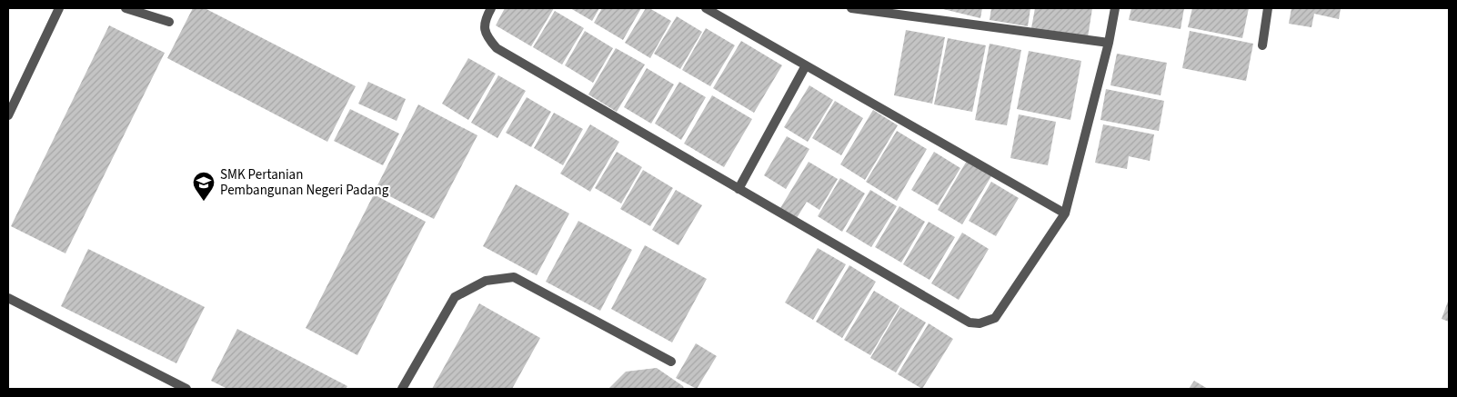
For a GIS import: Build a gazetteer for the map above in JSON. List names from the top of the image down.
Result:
{
  "places": {
    "school or university": ["SMK Pertanian Pembangunan Negeri Padang"]
  }
}
